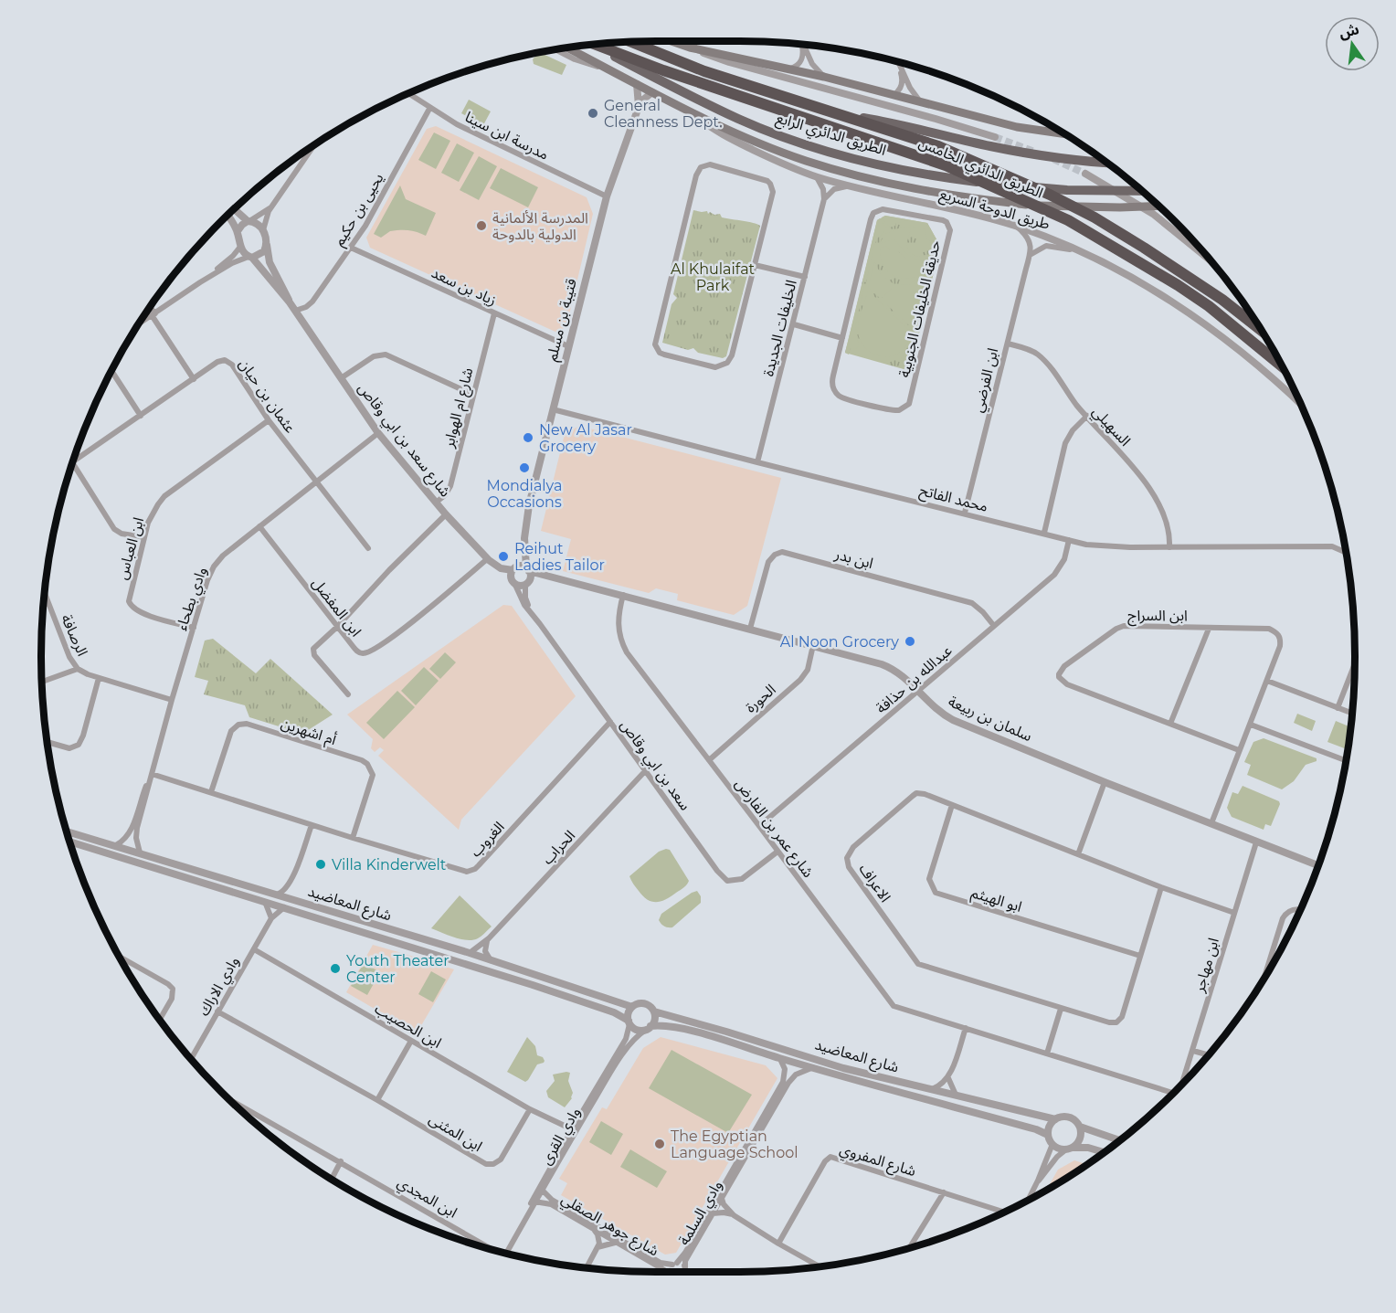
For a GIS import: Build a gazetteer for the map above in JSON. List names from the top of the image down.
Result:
{
  "streets": {
    "highway": ["الطريق الدائري الرابع", "الطريق الدائري الخامس"],
    "street": [
      "مدرسة ابن سينا",
      "طريق الدوحة السريع",
      "يحيى بن حكيم",
      "زياد بن سعد",
      "حديقة الخليفات الجنوبية",
      "قتيبة بن مسلم",
      "الخليفات الجديدة",
      "ابن الفرضي",
      "عثمان بن حيان",
      "شارع ام الهوابر",
      "السهيلي",
      "شارع سعد بن ابي وقاص",
      "محمد الفاتح",
      "ابن العباس",
      "ابن بدر",
      "وادي بطحاء",
      "ابن المفضل",
      "ابن السراج",
      "الرصافة",
      "عبدالله بن حذافة",
      "الحورة",
      "سلمان بن ربيعة",
      "أم اشهرين",
      "سعد بن ابي وقاص",
      "شارع عمر بن الفارض",
      "الغروب",
      "الحراب",
      "الاعراف",
      "ابو الهيثم",
      "شارع المعاضيد",
      "ابن مهاجر",
      "وادي الاراك",
      "ابن الحصيب",
      "ابن المثنى",
      "وادي القرى",
      "شارع المفروي",
      "ابن المجدي",
      "وادي السلمة",
      "شارع جوهر الصقلي"
    ]
  },
  "crossings": [
    ["الطريق الدائري الرابع", "الطريق الدائري الخامس"],
    ["الطريق الدائري الرابع", "طريق الدوحة السريع"],
    ["الطريق الدائري الرابع", "قتيبة بن مسلم"],
    ["مدرسة ابن سينا", "يحيى بن حكيم"],
    ["مدرسة ابن سينا", "قتيبة بن مسلم"],
    ["يحيى بن حكيم", "زياد بن سعد"],
    ["يحيى بن حكيم", "شارع سعد بن ابي وقاص"],
    ["زياد بن سعد", "قتيبة بن مسلم"],
    ["زياد بن سعد", "شارع ام الهوابر"],
    ["قتيبة بن مسلم", "شارع سعد بن ابي وقاص"],
    ["قتيبة بن مسلم", "محمد الفاتح"],
    ["قتيبة بن مسلم", "سلمان بن ربيعة"],
    ["الخليفات الجديدة", "محمد الفاتح"],
    ["ابن الفرضي", "السهيلي"],
    ["ابن الفرضي", "محمد الفاتح"],
    ["عثمان بن حيان", "ابن العباس"],
    ["عثمان بن حيان", "وادي بطحاء"],
    ["شارع ام الهوابر", "شارع سعد بن ابي وقاص"],
    ["السهيلي", "محمد الفاتح"],
    ["شارع سعد بن ابي وقاص", "وادي بطحاء"],
    ["شارع سعد بن ابي وقاص", "ابن المفضل"],
    ["شارع سعد بن ابي وقاص", "سلمان بن ربيعة"],
    ["شارع سعد بن ابي وقاص", "سعد بن ابي وقاص"],
    ["محمد الفاتح", "عبدالله بن حذافة"],
    ["ابن العباس", "وادي بطحاء"],
    ["ابن بدر", "عبدالله بن حذافة"],
    ["ابن بدر", "سلمان بن ربيعة"],
    ["وادي بطحاء", "ابن المفضل"],
    ["وادي بطحاء", "الرصافة"],
    ["وادي بطحاء", "الغروب"],
    ["وادي بطحاء", "شارع المعاضيد"],
    ["ابن السراج", "سلمان بن ربيعة"],
    ["عبدالله بن حذافة", "سلمان بن ربيعة"],
    ["عبدالله بن حذافة", "شارع عمر بن الفارض"],
    ["الحورة", "سلمان بن ربيعة"],
    ["الحورة", "شارع عمر بن الفارض"],
    ["سلمان بن ربيعة", "شارع عمر بن الفارض"],
    ["سلمان بن ربيعة", "ابن مهاجر"],
    ["أم اشهرين", "الغروب"],
    ["سعد بن ابي وقاص", "شارع عمر بن الفارض"],
    ["سعد بن ابي وقاص", "الغروب"],
    ["سعد بن ابي وقاص", "الحراب"],
    ["الحراب", "شارع المعاضيد"],
    ["الاعراف", "ابو الهيثم"],
    ["الاعراف", "ابن مهاجر"],
    ["شارع المعاضيد", "وادي الاراك"],
    ["شارع المعاضيد", "وادي القرى"],
    ["شارع المعاضيد", "وادي السلمة"],
    ["وادي الاراك", "ابن الحصيب"],
    ["وادي الاراك", "ابن المثنى"],
    ["ابن الحصيب", "ابن المثنى"],
    ["ابن الحصيب", "وادي القرى"],
    ["وادي القرى", "شارع جوهر الصقلي"],
    ["وادي السلمة", "شارع جوهر الصقلي"]
  ],
  "parks": ["Al Khulaifat Park"],
  "places": [
    "General Cleanness Dept.",
    "المدرسة الألمانية الدولية بالدوحة",
    "New Al Jasar Grocery",
    "Mondialya Occasions",
    "Reihut Ladies Tailor",
    "Al Noon Grocery",
    "Villa Kinderwelt",
    "Youth Theater Center",
    "The Egyptian Language School"
  ],
  "north": "top"
}
